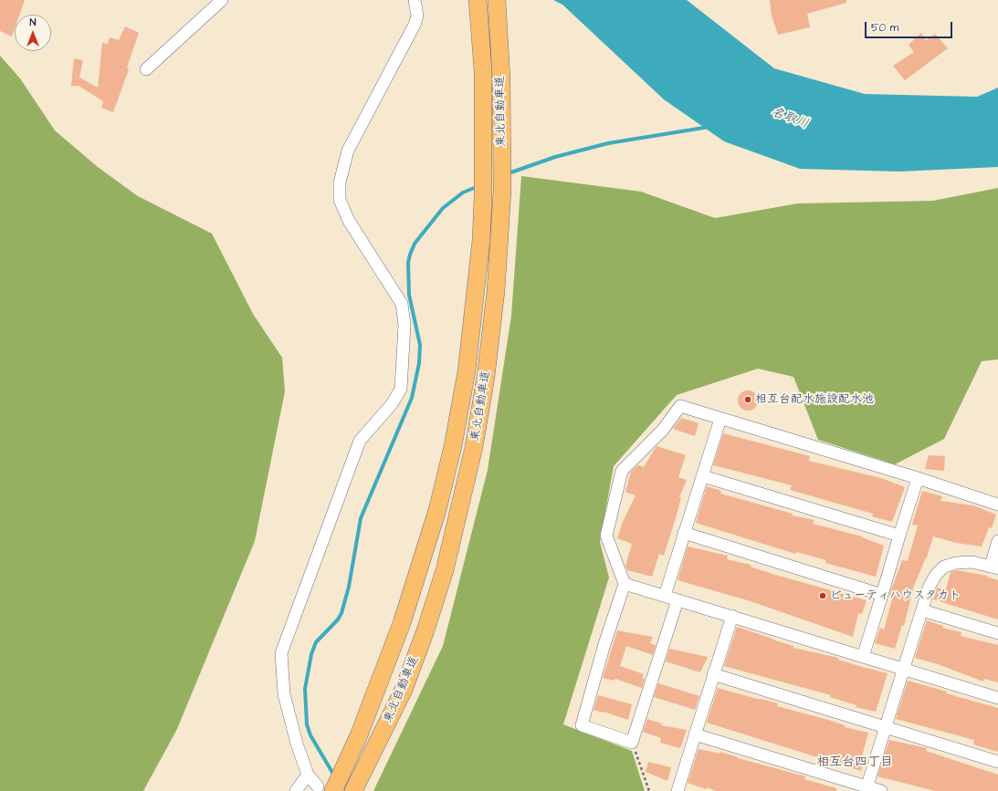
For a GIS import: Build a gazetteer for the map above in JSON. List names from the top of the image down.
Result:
{
  "streets": {
    "highway": ["東北自動車道"]
  },
  "districts": ["相互台四丁目"],
  "water": ["名取川"],
  "places": ["相互台配水施設配水池", "ビューティハウスタカト"],
  "scale_bar": "50 m",
  "north": "top"
}
